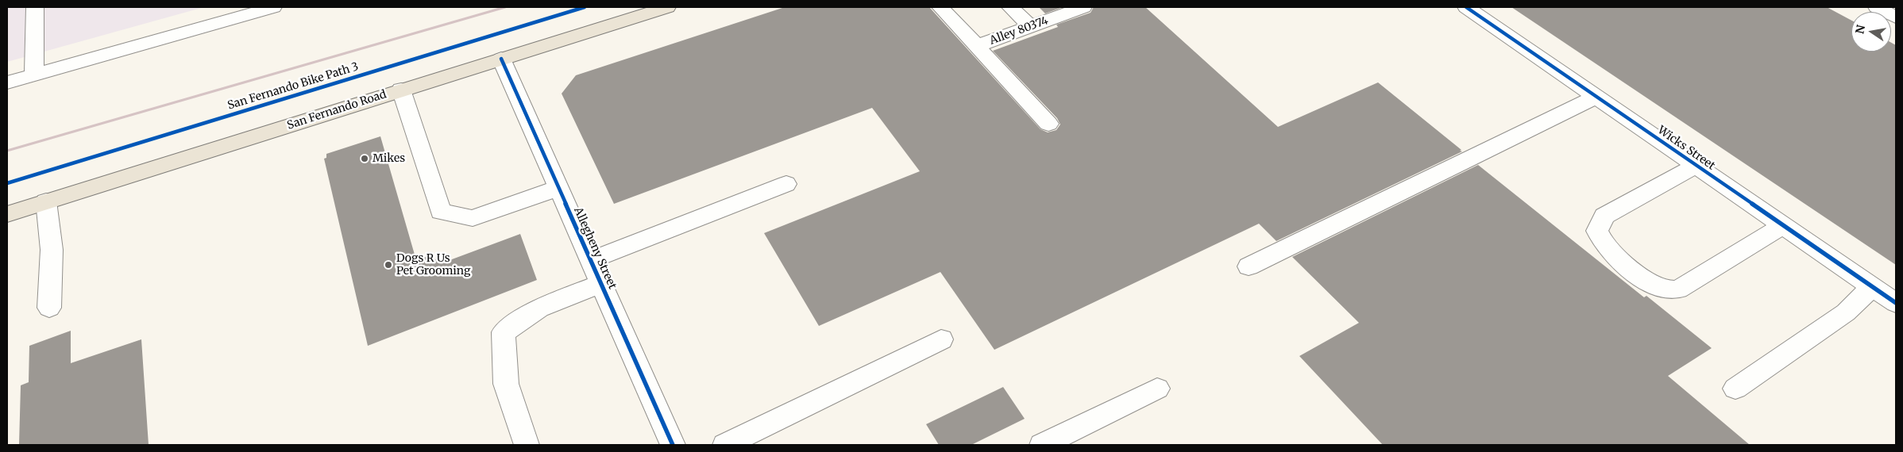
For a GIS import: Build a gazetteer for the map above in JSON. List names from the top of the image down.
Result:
{
  "streets": {
    "main road": ["San Fernando Road"],
    "street": ["Alley 80374", "Wicks Street", "Allegheny Street"],
    "cycle path": ["San Fernando Bike Path 3"]
  },
  "crossings": [
    ["San Fernando Road", "Allegheny Street"]
  ],
  "places": ["Mikes", "Dogs R Us Pet Grooming"],
  "north": "left"
}
